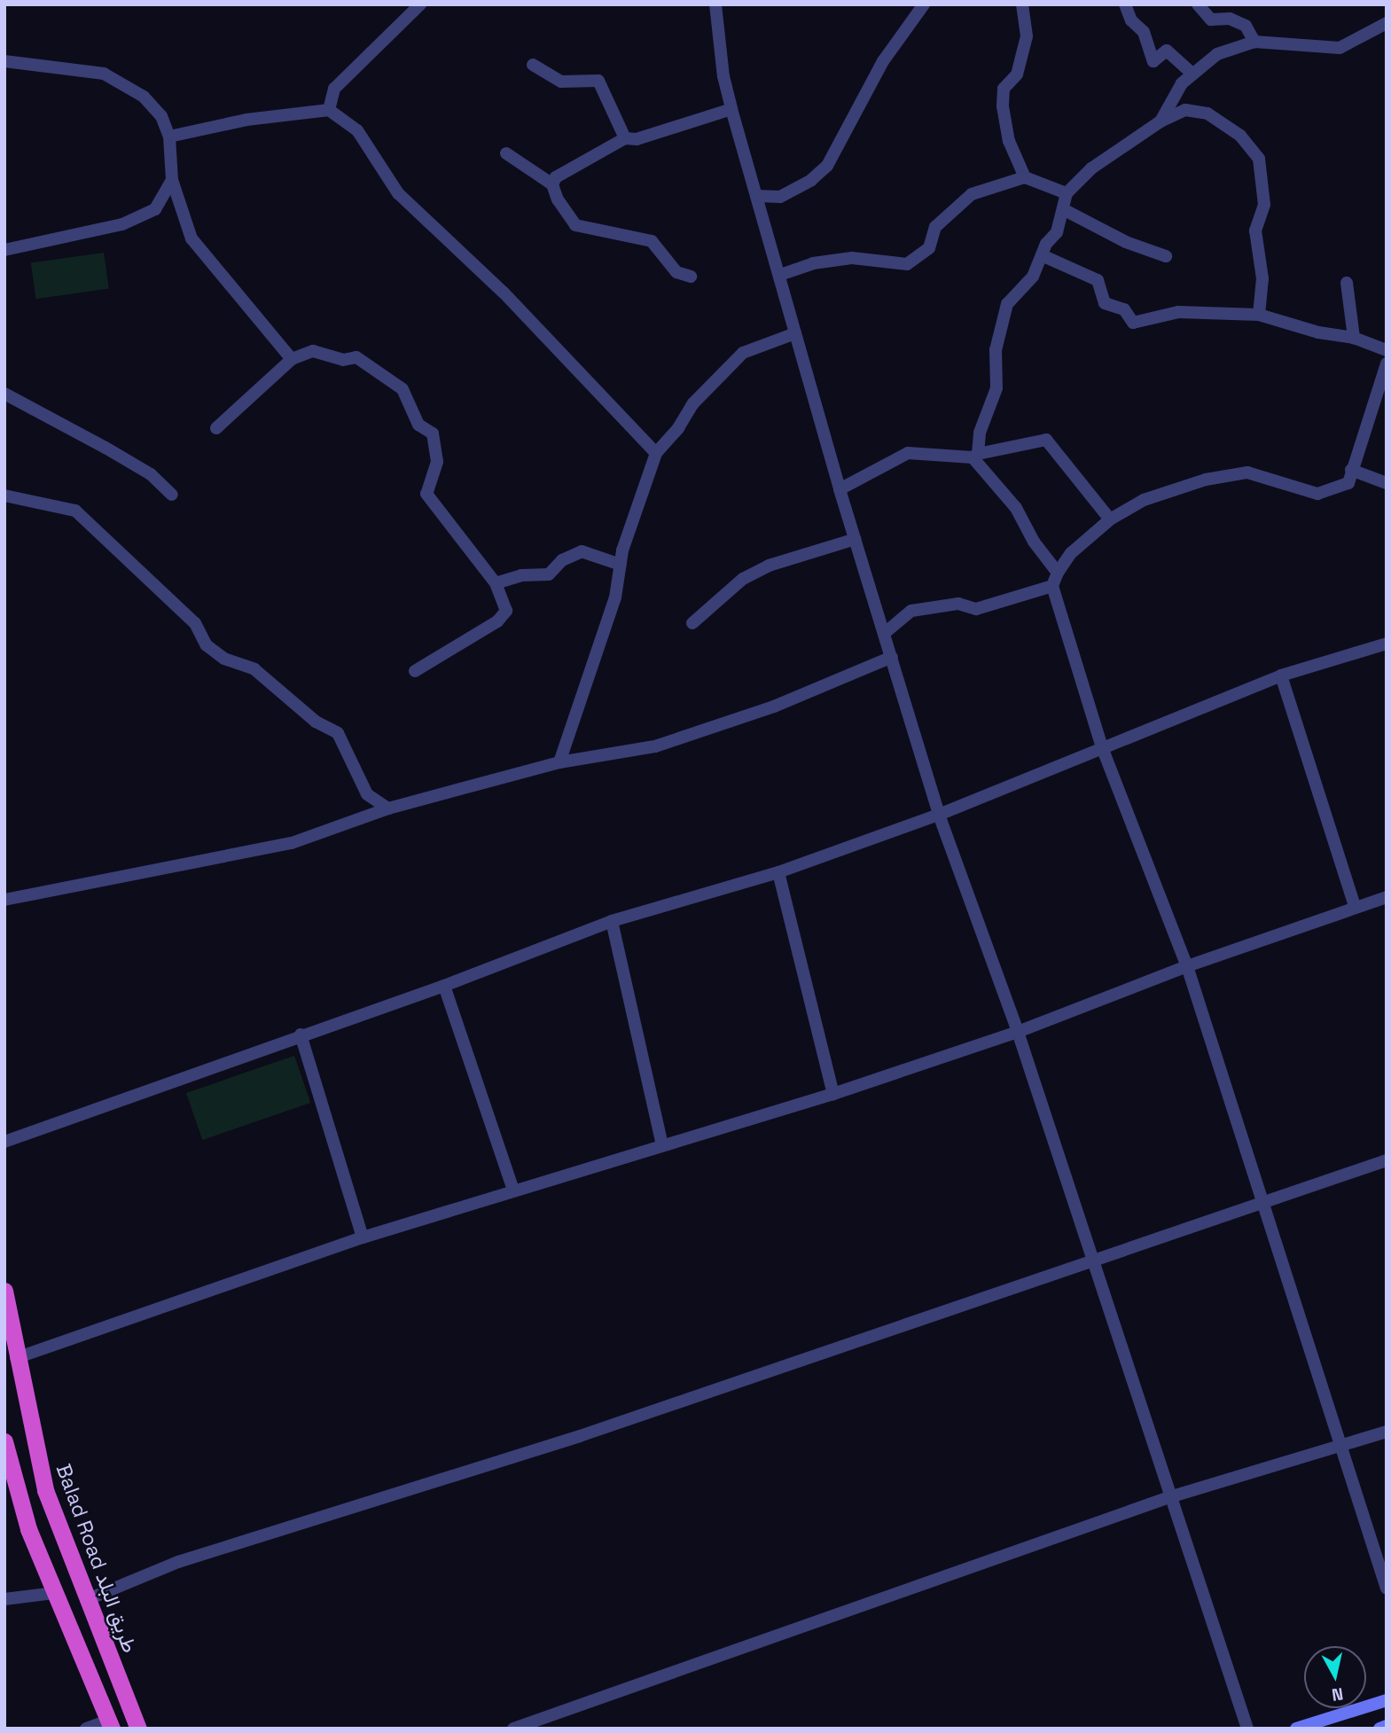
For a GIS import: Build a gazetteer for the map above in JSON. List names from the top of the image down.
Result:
{
  "streets": {
    "highway": ["Balad Road طريق البلد"]
  },
  "north": "bottom"
}
